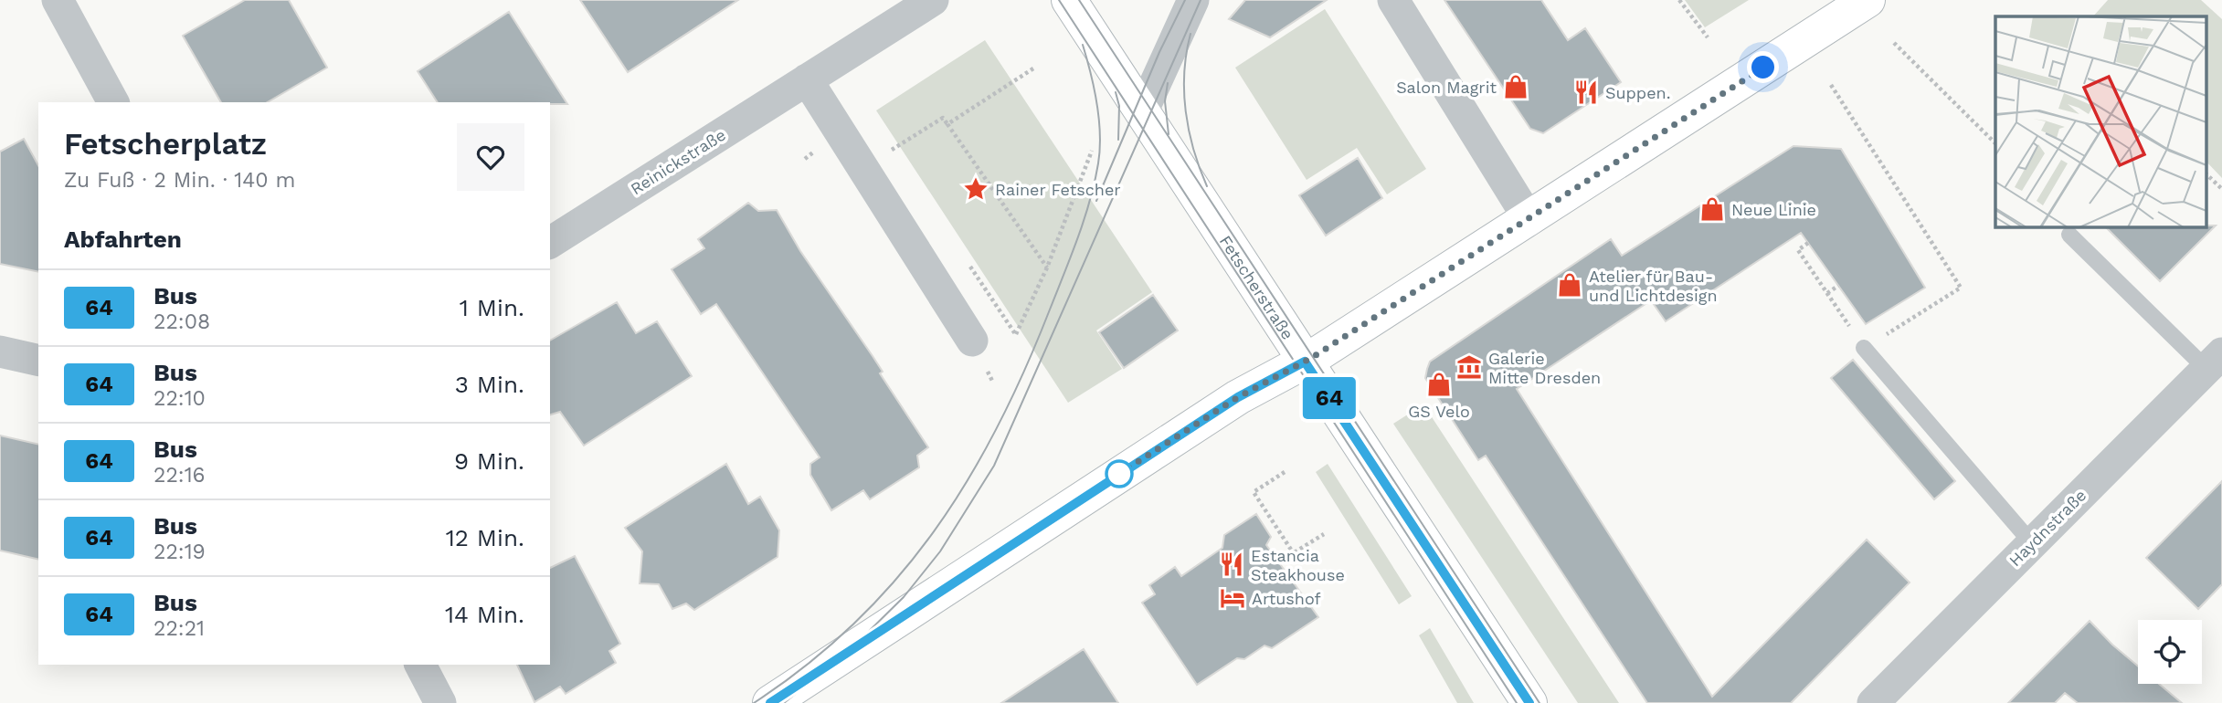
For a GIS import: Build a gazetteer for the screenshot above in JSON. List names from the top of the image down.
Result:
{
  "streets": {
    "main road": ["Fetscherstraße"],
    "street": ["Reinickstraße", "Haydnstraße"]
  },
  "places": {
    "shop": [
      "Salon Magrit",
      "Neue Linie",
      "Atelier für Bau- und Lichtdesign",
      "GS Velo"
    ],
    "restaurant": ["Suppen.", "Estancia Steakhouse"],
    "place": ["Rainer Fetscher"],
    "museum": ["Galerie Mitte Dresden"],
    "hotel": ["Artushof"]
  },
  "lines": ["bus line 64"],
  "page": {
    "on_map": "64",
    "heading": [
      ["Fetscherplatz", "Zu Fuß · 2 Min. · 140 m"],
      "Abfahrten"
    ],
    "list": [
      {
        "mark": "64",
        "name": "Bus",
        "note": "22:08",
        "value": "1 Min."
      },
      {
        "mark": "64",
        "name": "Bus",
        "note": "22:10",
        "value": "3 Min."
      },
      {
        "mark": "64",
        "name": "Bus",
        "note": "22:16",
        "value": "9 Min."
      },
      {
        "mark": "64",
        "name": "Bus",
        "note": "22:19",
        "value": "12 Min."
      },
      {
        "mark": "64",
        "name": "Bus",
        "note": "22:21",
        "value": "14 Min."
      }
    ]
  }
}
